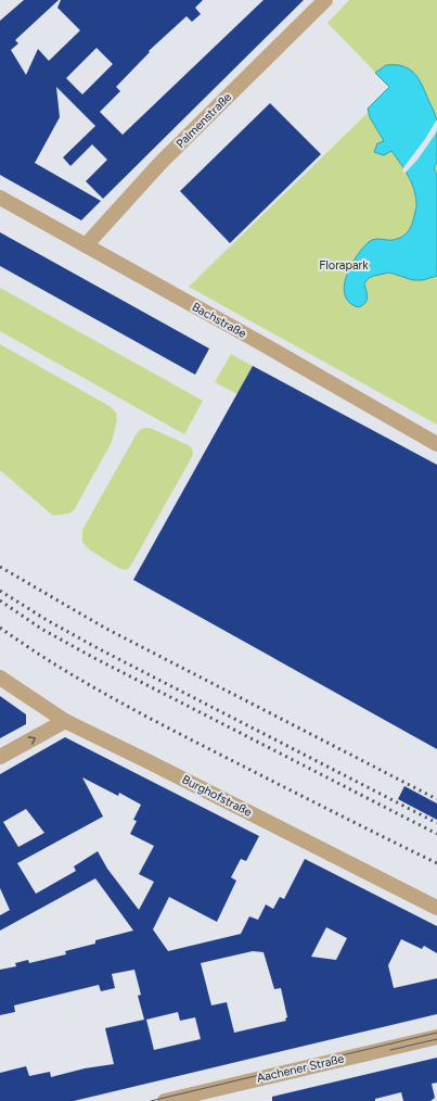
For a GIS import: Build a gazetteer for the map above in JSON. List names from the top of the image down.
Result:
{
  "streets": {
    "street": [
      "Palmenstraße",
      "Bachstraße",
      "Burghofstraße",
      "Aachener Straße"
    ]
  },
  "crossings": [
    ["Palmenstraße", "Bachstraße"]
  ],
  "parks": ["Florapark"]
}
